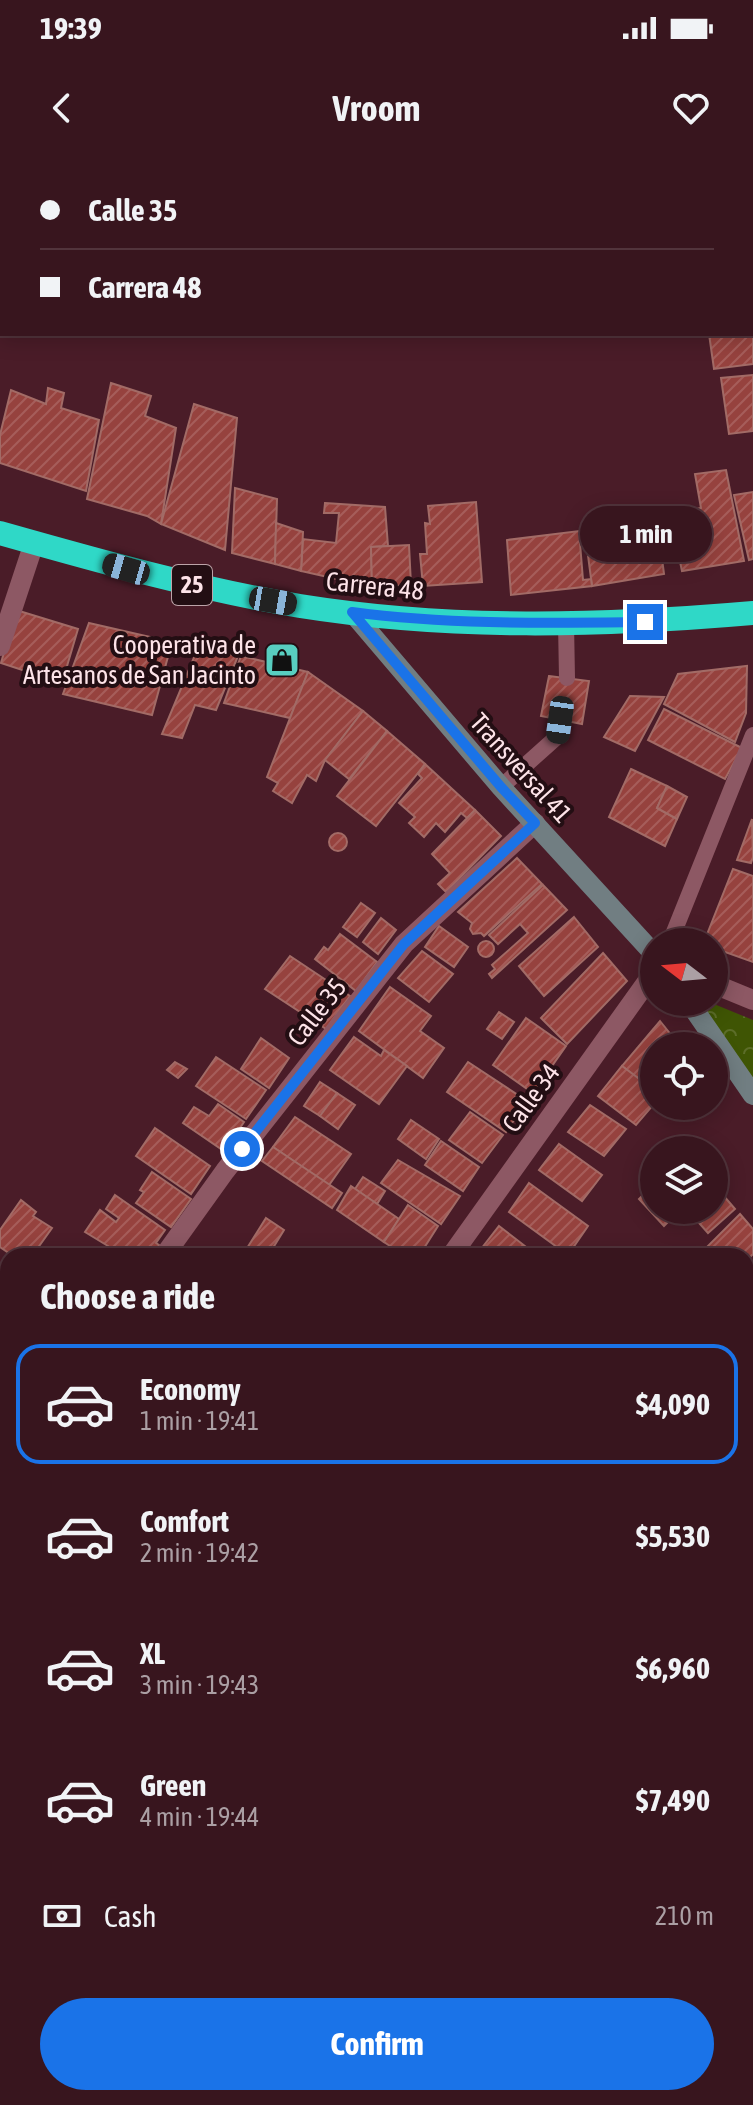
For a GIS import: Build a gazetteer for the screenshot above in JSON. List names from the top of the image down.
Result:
{
  "streets": {
    "highway": ["25", "Carrera 48"],
    "street": ["Transversal 41", "Calle 35", "Calle 34"]
  },
  "crossings": [
    ["Carrera 48", "Transversal 41"],
    ["Transversal 41", "Calle 35"]
  ],
  "places": {
    "shop": ["Cooperativa de Artesanos de San Jacinto"]
  },
  "north": "left",
  "page": {
    "status": "19:39",
    "header": "Vroom",
    "banner": ["Calle 35", "Carrera 48"],
    "bubble": "1 min",
    "heading": "Choose a ride",
    "list": [
      {
        "name": "Economy",
        "note": "1 min · 19:41",
        "value": "$4,090"
      },
      {
        "name": "Comfort",
        "note": "2 min · 19:42",
        "value": "$5,530"
      },
      {
        "name": "XL",
        "note": "3 min · 19:43",
        "value": "$6,960"
      },
      {
        "name": "Green",
        "note": "4 min · 19:44",
        "value": "$7,490"
      }
    ],
    "pay": ["Cash", "210 m"],
    "buttons": "Confirm"
  }
}
